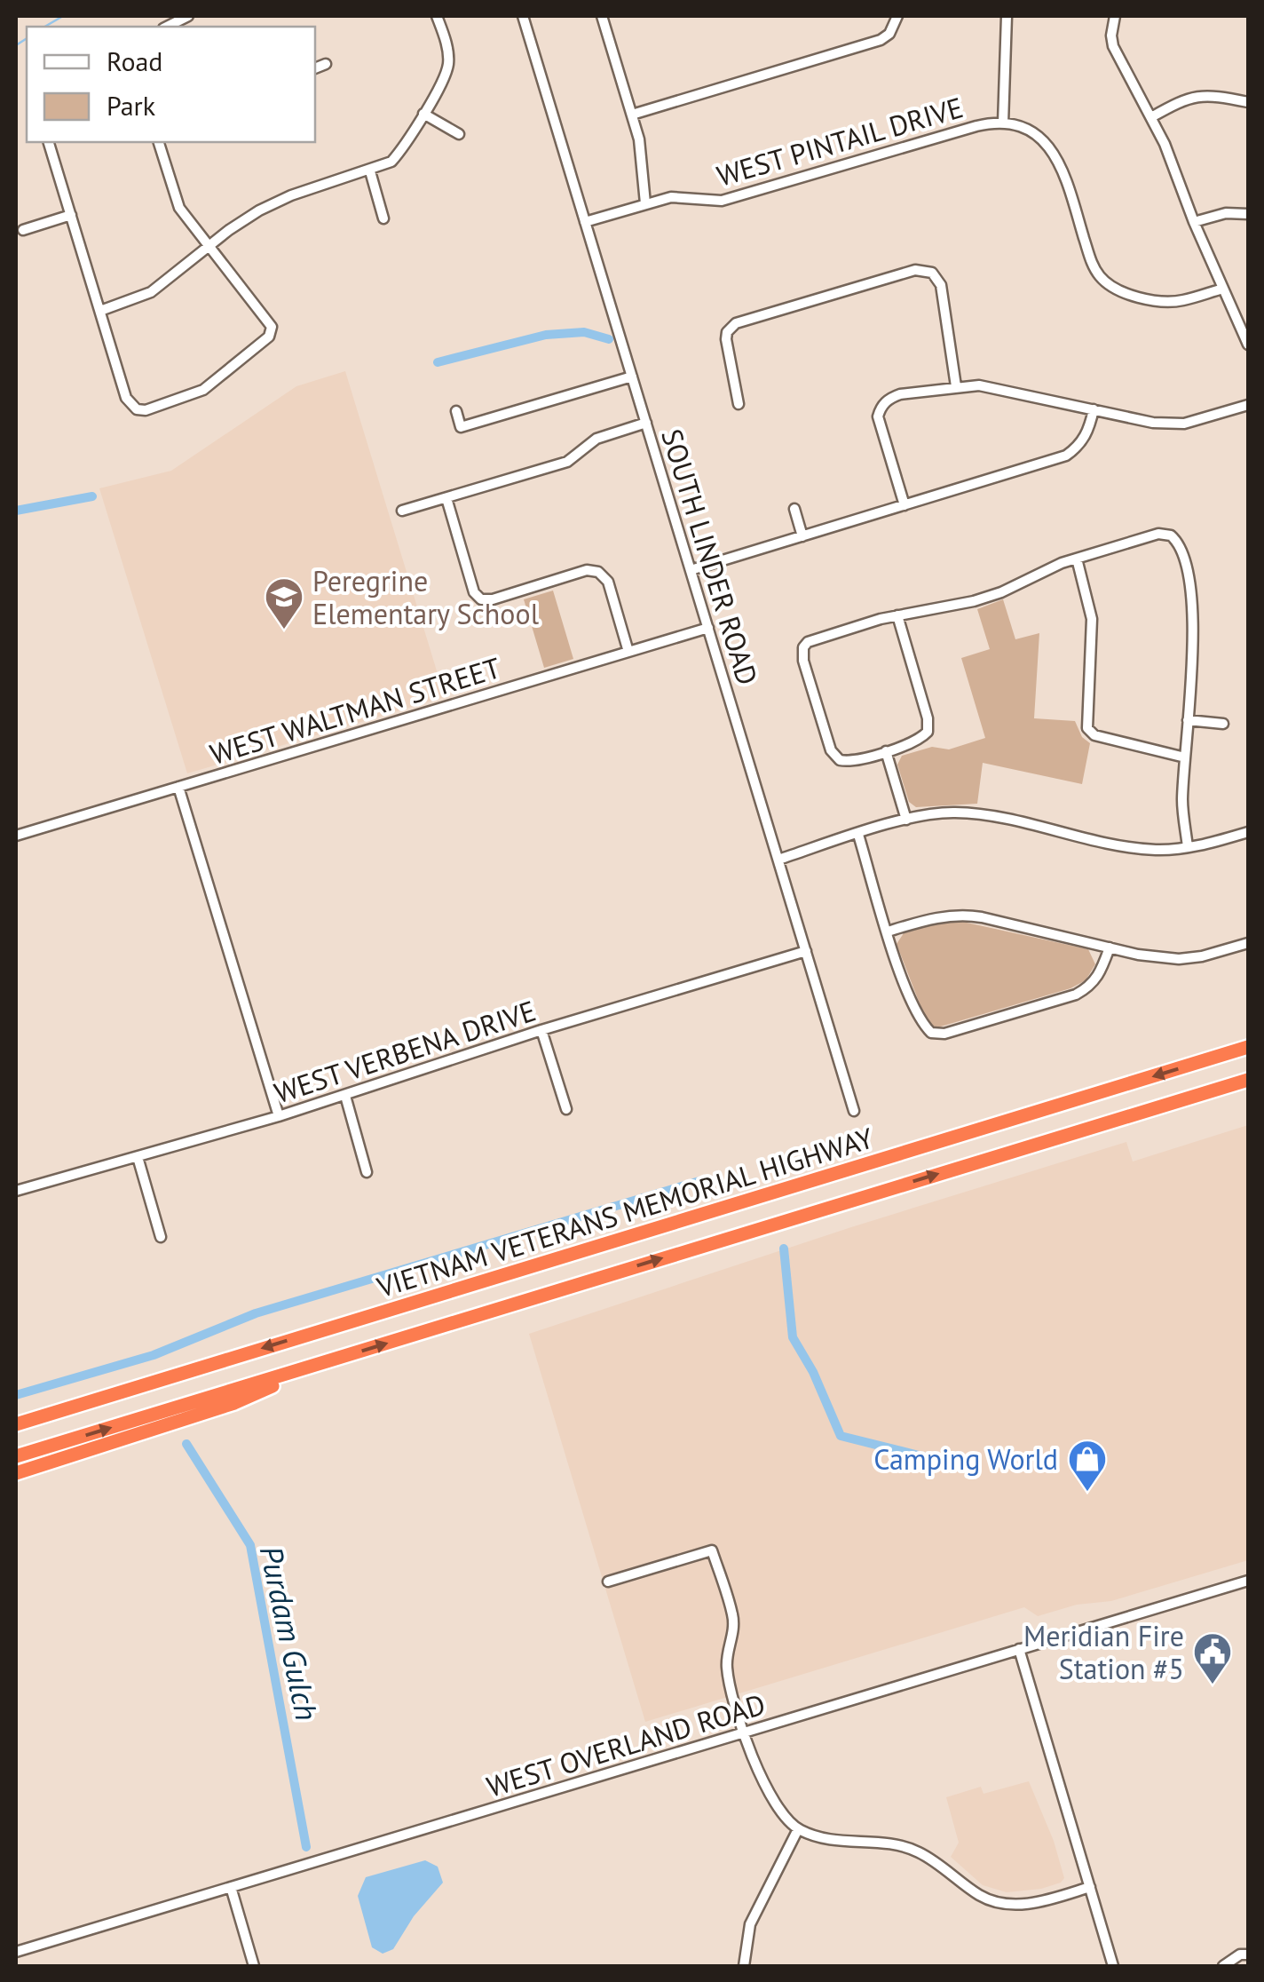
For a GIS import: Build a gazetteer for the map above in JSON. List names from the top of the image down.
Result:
{
  "streets": {
    "highway": ["VIETNAM VETERANS MEMORIAL HIGHWAY"],
    "street": [
      "WEST PINTAIL DRIVE",
      "SOUTH LINDER ROAD",
      "WEST WALTMAN STREET",
      "WEST VERBENA DRIVE",
      "WEST OVERLAND ROAD"
    ]
  },
  "crossings": [
    ["WEST PINTAIL DRIVE", "SOUTH LINDER ROAD"],
    ["SOUTH LINDER ROAD", "WEST WALTMAN STREET"],
    ["SOUTH LINDER ROAD", "WEST VERBENA DRIVE"]
  ],
  "water": ["Purdam Gulch"],
  "places": {
    "school or university": ["Peregrine Elementary School"],
    "shop": ["Camping World"],
    "public building": ["Meridian Fire Station #5"]
  },
  "legend": ["Road", "Park"]
}
